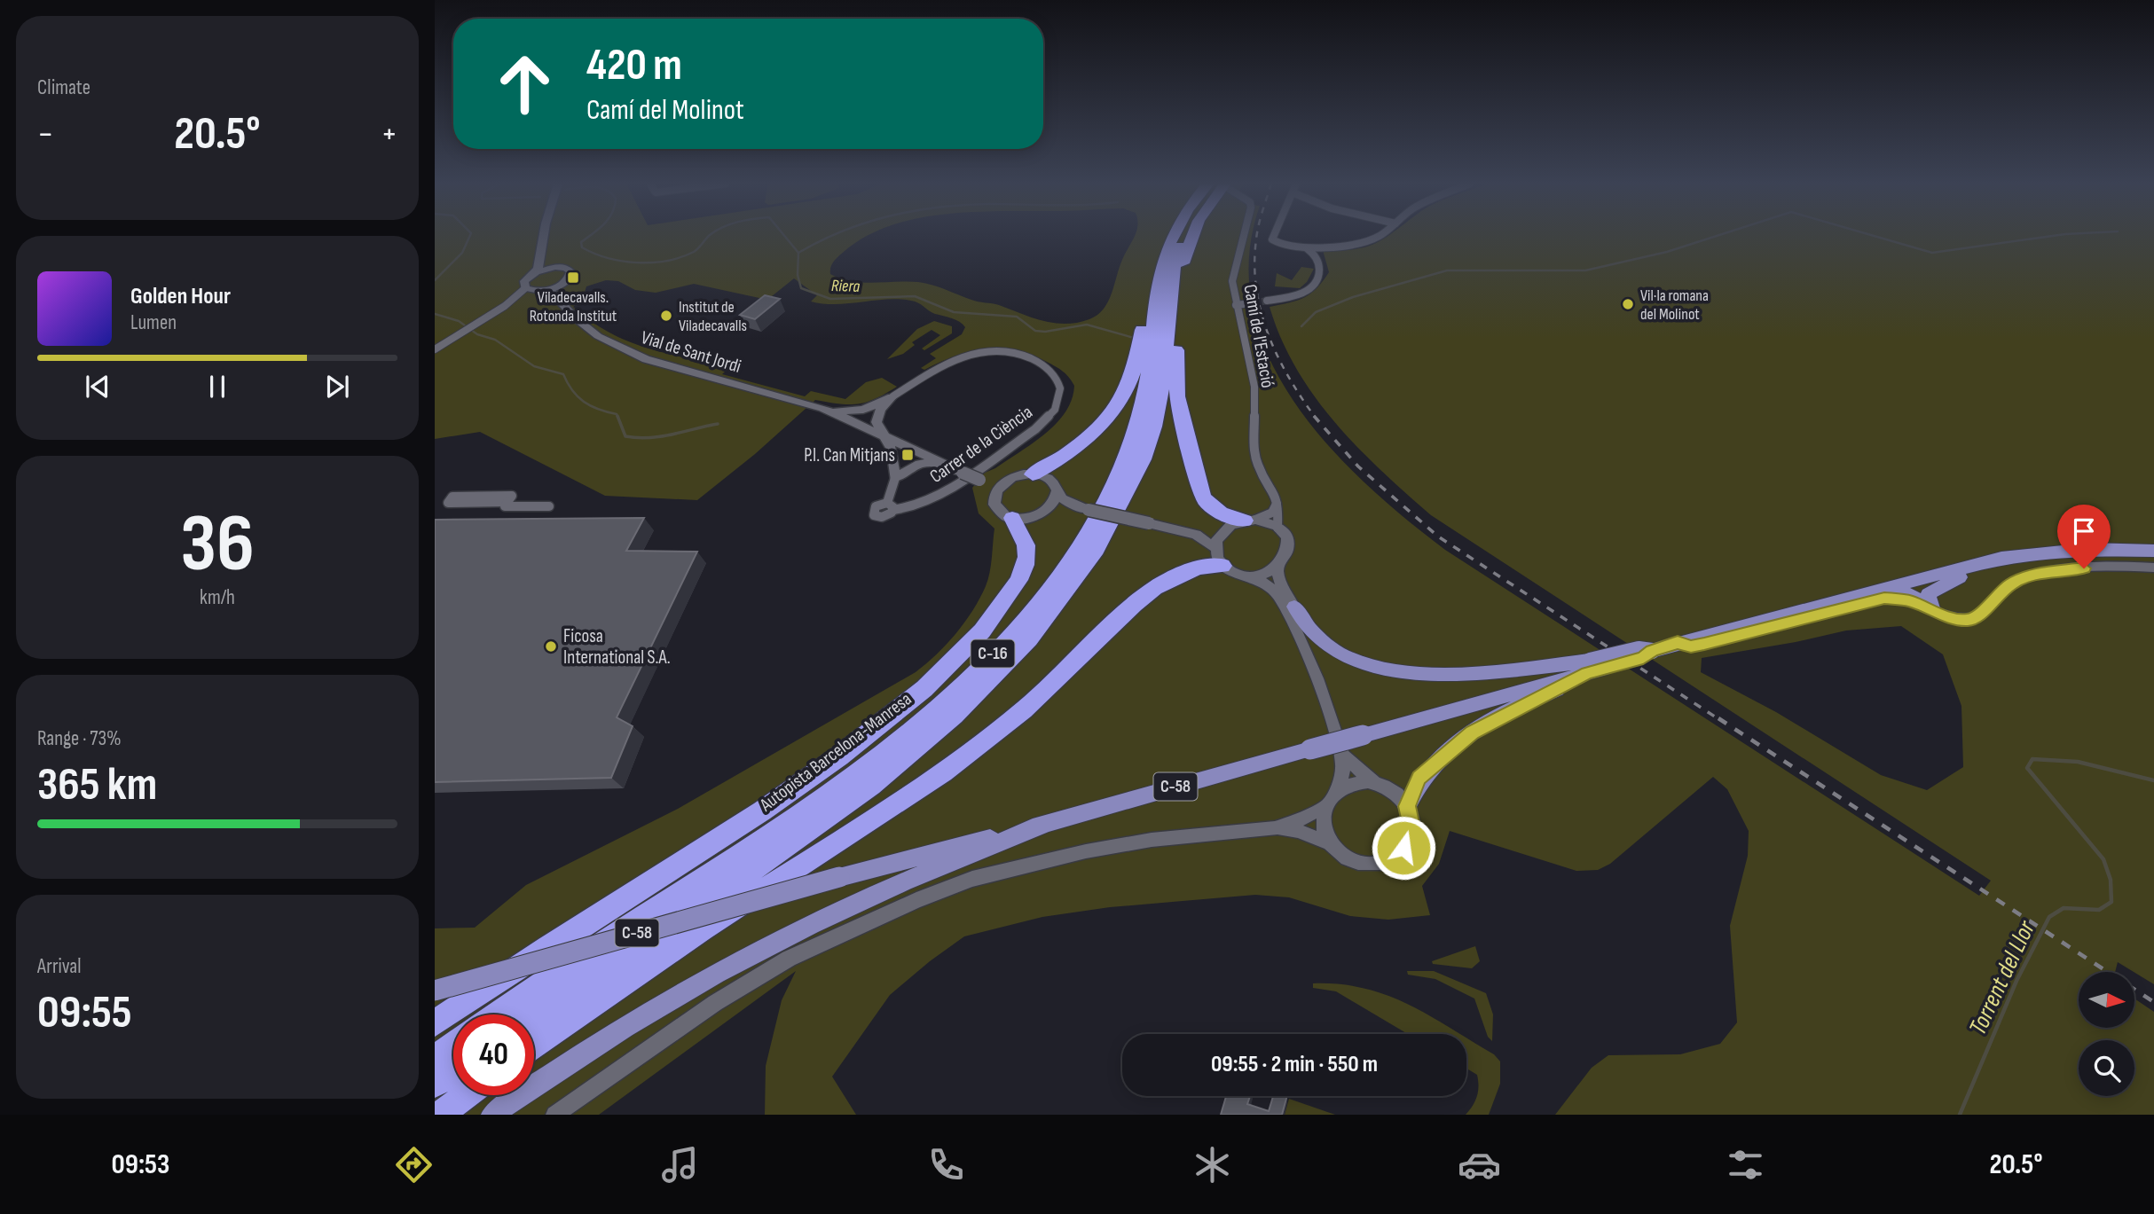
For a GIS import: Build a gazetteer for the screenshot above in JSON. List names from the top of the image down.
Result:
{
  "streets": {
    "highway": ["C-16", "Autopista Barcelona-Manresa"],
    "main road": ["C-58"],
    "street": ["Camí de l'Estació", "Vial de Sant Jordi", "Carrer de la Ciència"]
  },
  "water": ["Riera", "Torrent del Llor"],
  "places": {
    "transit": ["Viladecavalls. Rotonda Institut", "P.I. Can Mitjans"],
    "other": ["Vil·la romana del Molinot", "Institut de Viladecavalls", "Ficosa International S.A."]
  },
  "north": "right",
  "page": {
    "tile": [
      "Climate",
      ["36", "km/h"],
      ["Range · 73%", "365 km"],
      ["Arrival", "09:55"]
    ],
    "turn": ["420 m", "Camí del Molinot"],
    "heat": ["−", "20.5°", "+"],
    "song": ["Golden Hour", "Lumen"],
    "limit": "40",
    "trip": "09:55 · 2 min · 550 m",
    "tabs": ["09:53", "20.5°"]
  }
}
